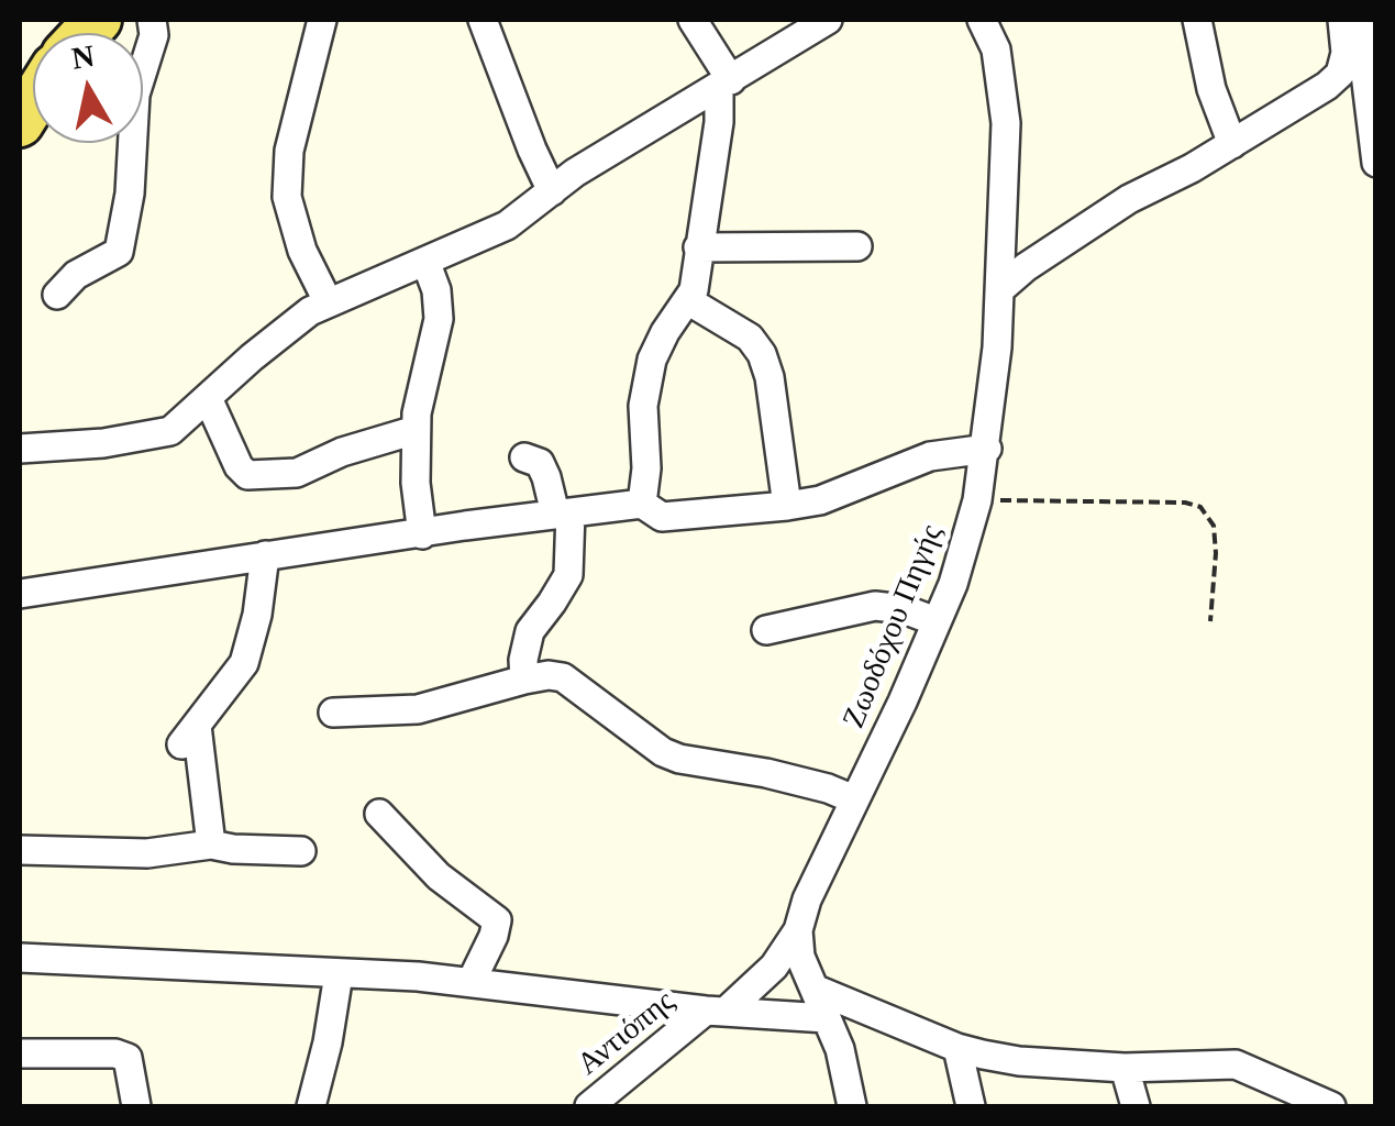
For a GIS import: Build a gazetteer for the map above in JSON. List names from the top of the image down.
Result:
{
  "streets": {
    "street": ["Ζωοδόχου Πηγής", "Αντιόπης"]
  },
  "crossings": [
    ["Ζωοδόχου Πηγής", "Αντιόπης"]
  ],
  "north": "top"
}
